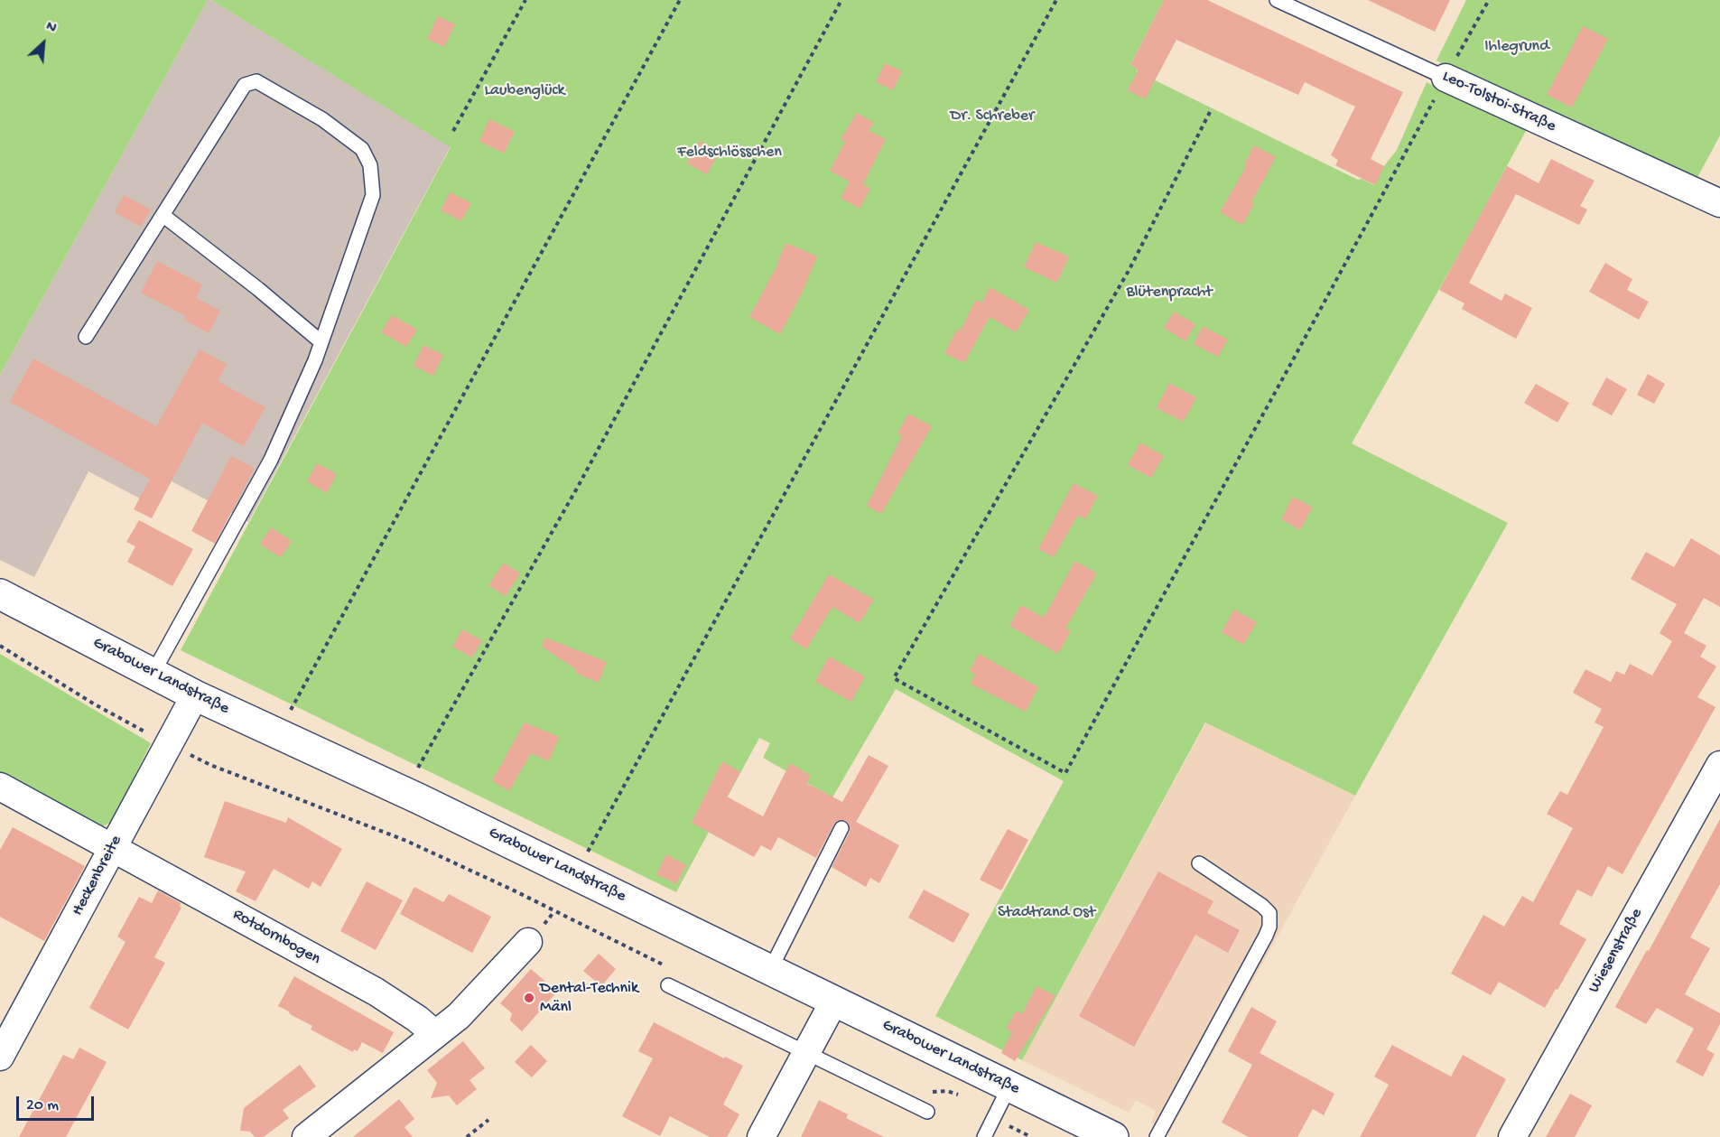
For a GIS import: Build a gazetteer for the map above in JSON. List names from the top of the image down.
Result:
{
  "streets": {
    "main road": ["Grabower Landstraße"],
    "street": [
      "Leo-Tolstoi-Straße",
      "Heckenbreite",
      "Rotdornbogen",
      "Wiesenstraße"
    ]
  },
  "crossings": [
    ["Grabower Landstraße", "Heckenbreite"],
    ["Heckenbreite", "Rotdornbogen"]
  ],
  "parks": [
    "Ihlegrund",
    "Laubenglück",
    "Dr. Schreber",
    "Feldschlösschen",
    "Blütenpracht",
    "Stadtrand Ost"
  ],
  "places": ["Dental-Technik Mänl"],
  "scale_bar": "20 m",
  "north": "top right"
}
